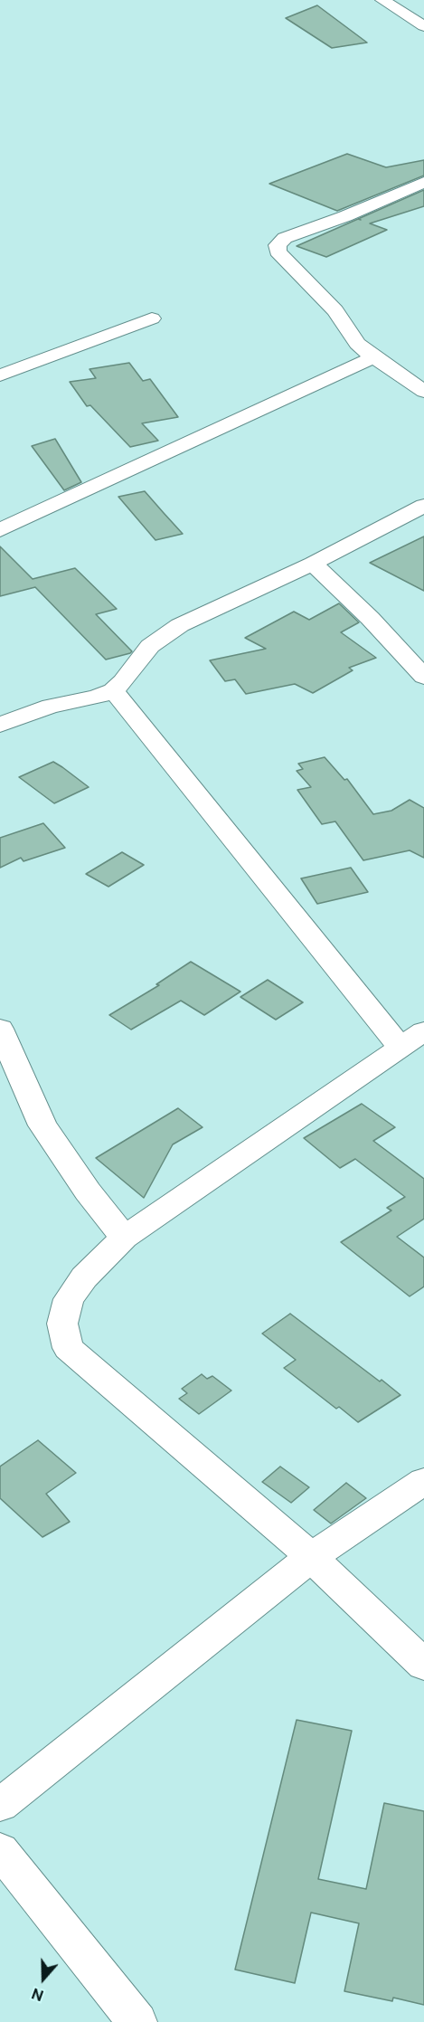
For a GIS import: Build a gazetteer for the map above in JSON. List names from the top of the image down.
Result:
{
  "north": "bottom"
}
